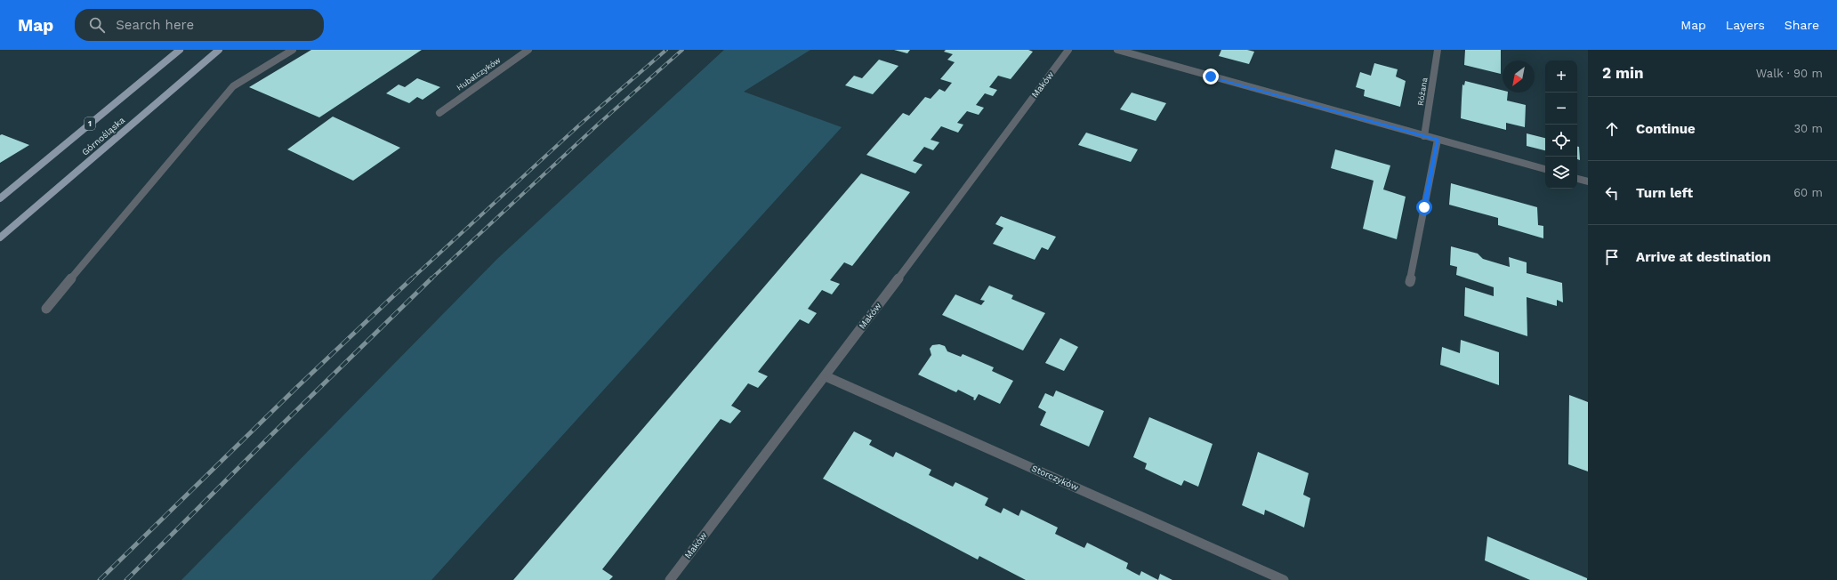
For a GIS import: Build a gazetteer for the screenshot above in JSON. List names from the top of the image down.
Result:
{
  "streets": {
    "main road": ["1", "Górnośląska"],
    "street": [
      "Hubalczyków",
      "Maków",
      "Różana",
      "Storczyków"
    ]
  },
  "crossings": [
    ["Maków", "Storczyków"]
  ],
  "north": "bottom left",
  "page": {
    "header": "Map",
    "search": "Search here",
    "nav": ["Map", "Layers", "Share"],
    "heading": ["2 min", "Walk · 90 m"],
    "map_buttons": ["+", "−"],
    "list": [
      ["Continue", "30 m"],
      ["Turn left", "60 m"],
      "Arrive at destination"
    ]
  }
}
